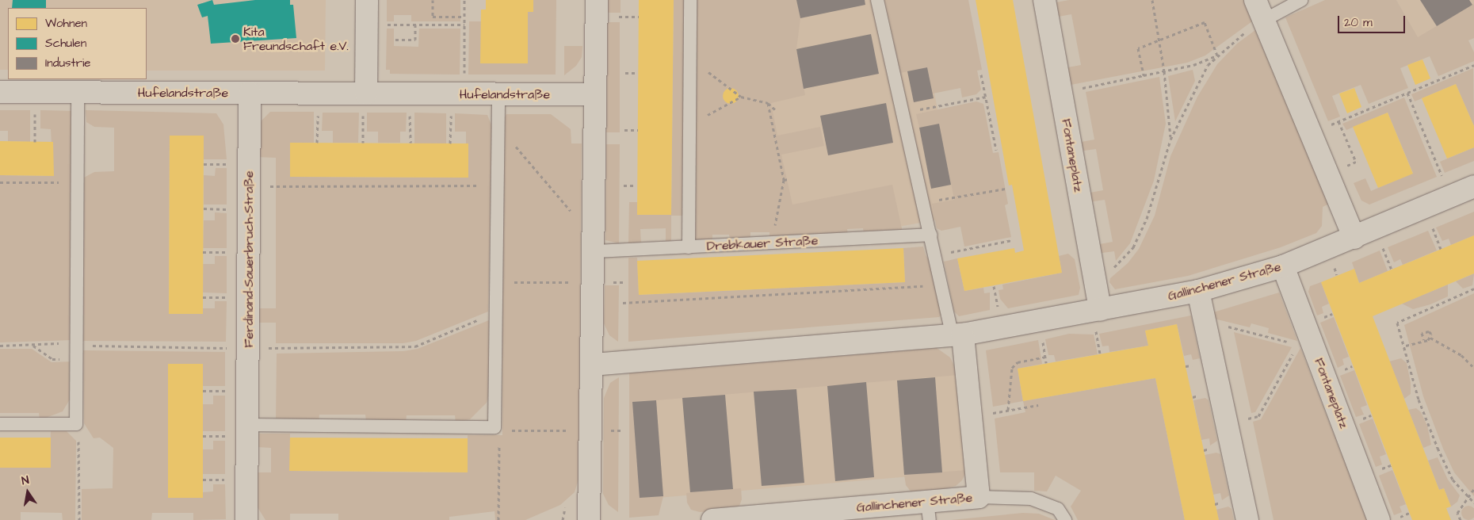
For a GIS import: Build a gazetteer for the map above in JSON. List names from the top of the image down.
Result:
{
  "streets": {
    "street": [
      "Hufelandstraße",
      "Fontaneplatz",
      "Ferdinand-Sauerbruch-Straße",
      "Gallinchener Straße"
    ],
    "lane": ["Drebkauer Straße"]
  },
  "crossings": [
    ["Hufelandstraße", "Ferdinand-Sauerbruch-Straße"],
    ["Fontaneplatz", "Gallinchener Straße"]
  ],
  "places": ["Kita Freundschaft e.V."],
  "legend": ["Wohnen", "Schulen", "Industrie"],
  "scale_bar": "20 m",
  "north": "top"
}
